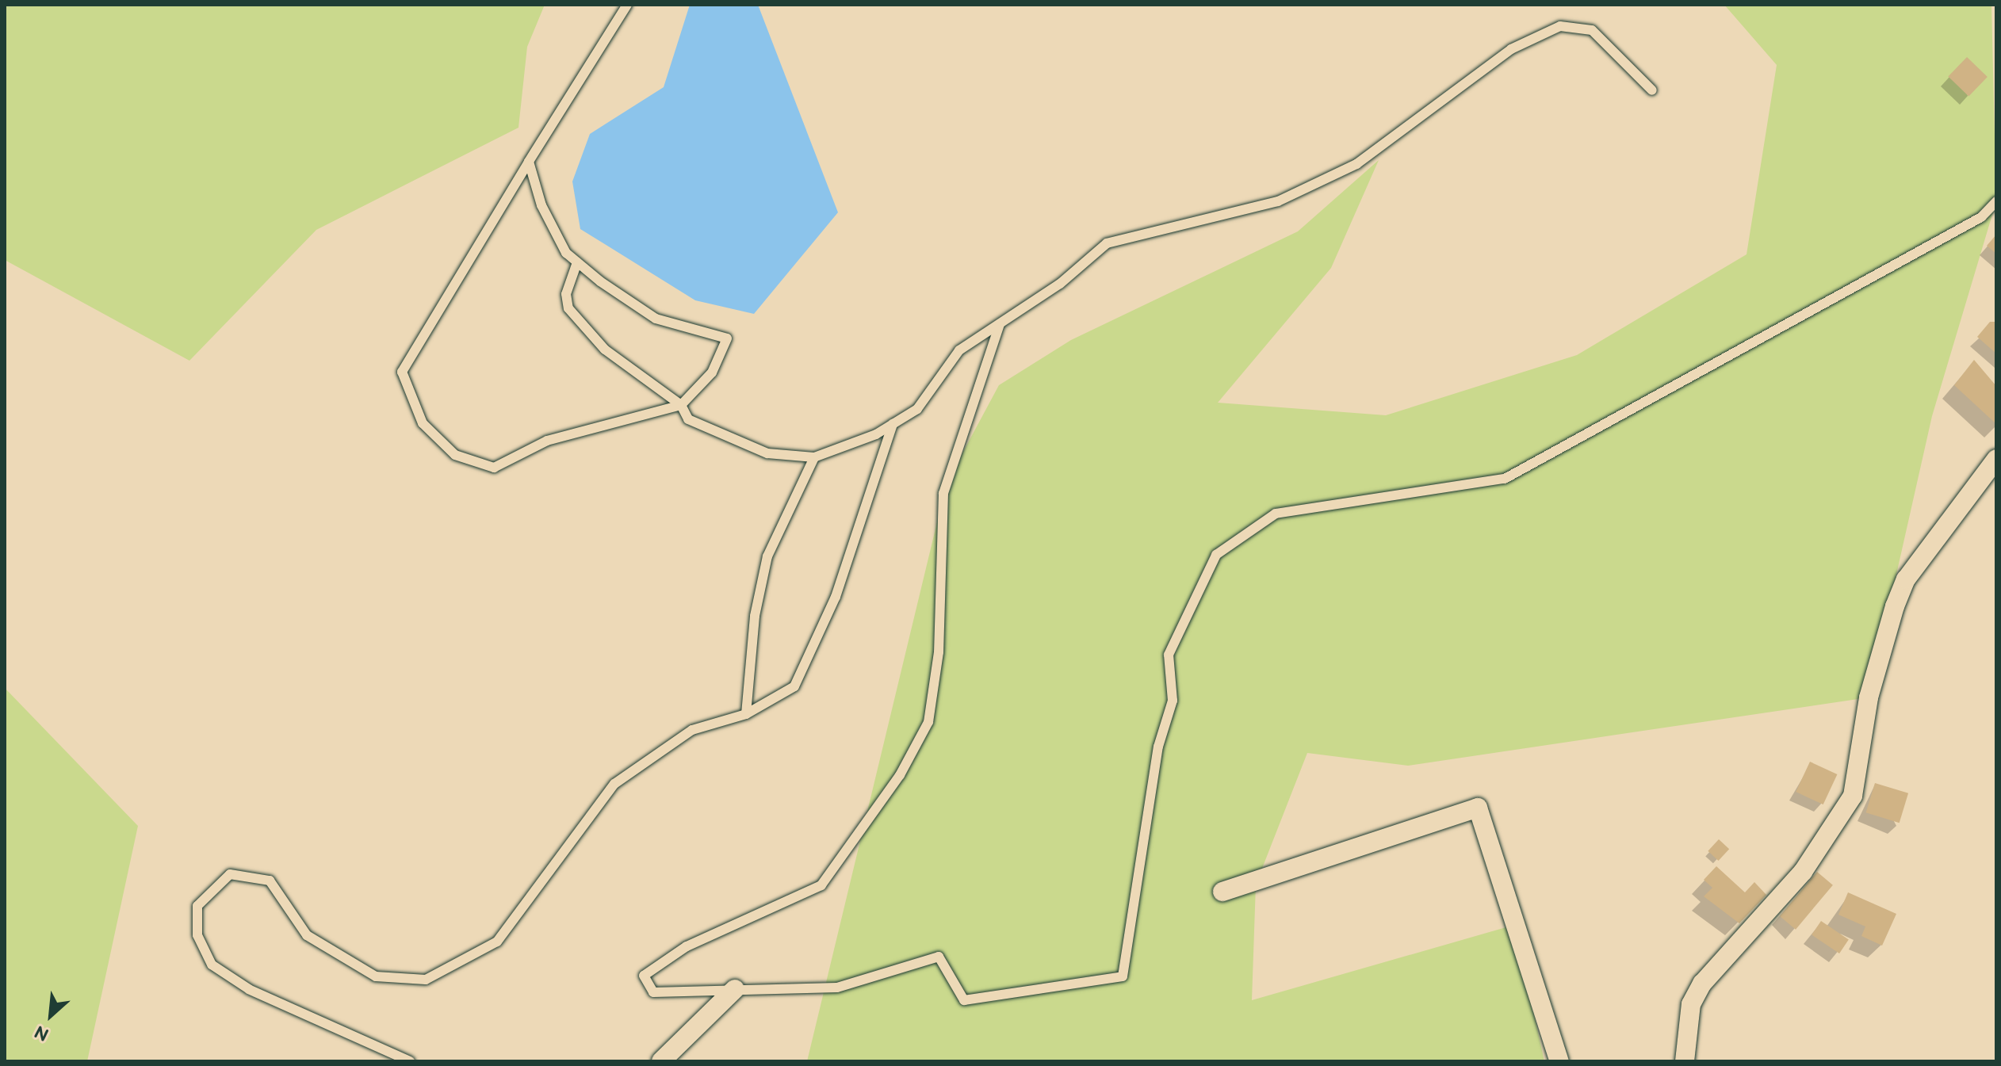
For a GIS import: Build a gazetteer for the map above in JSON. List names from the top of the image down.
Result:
{
  "north": "bottom left"
}
